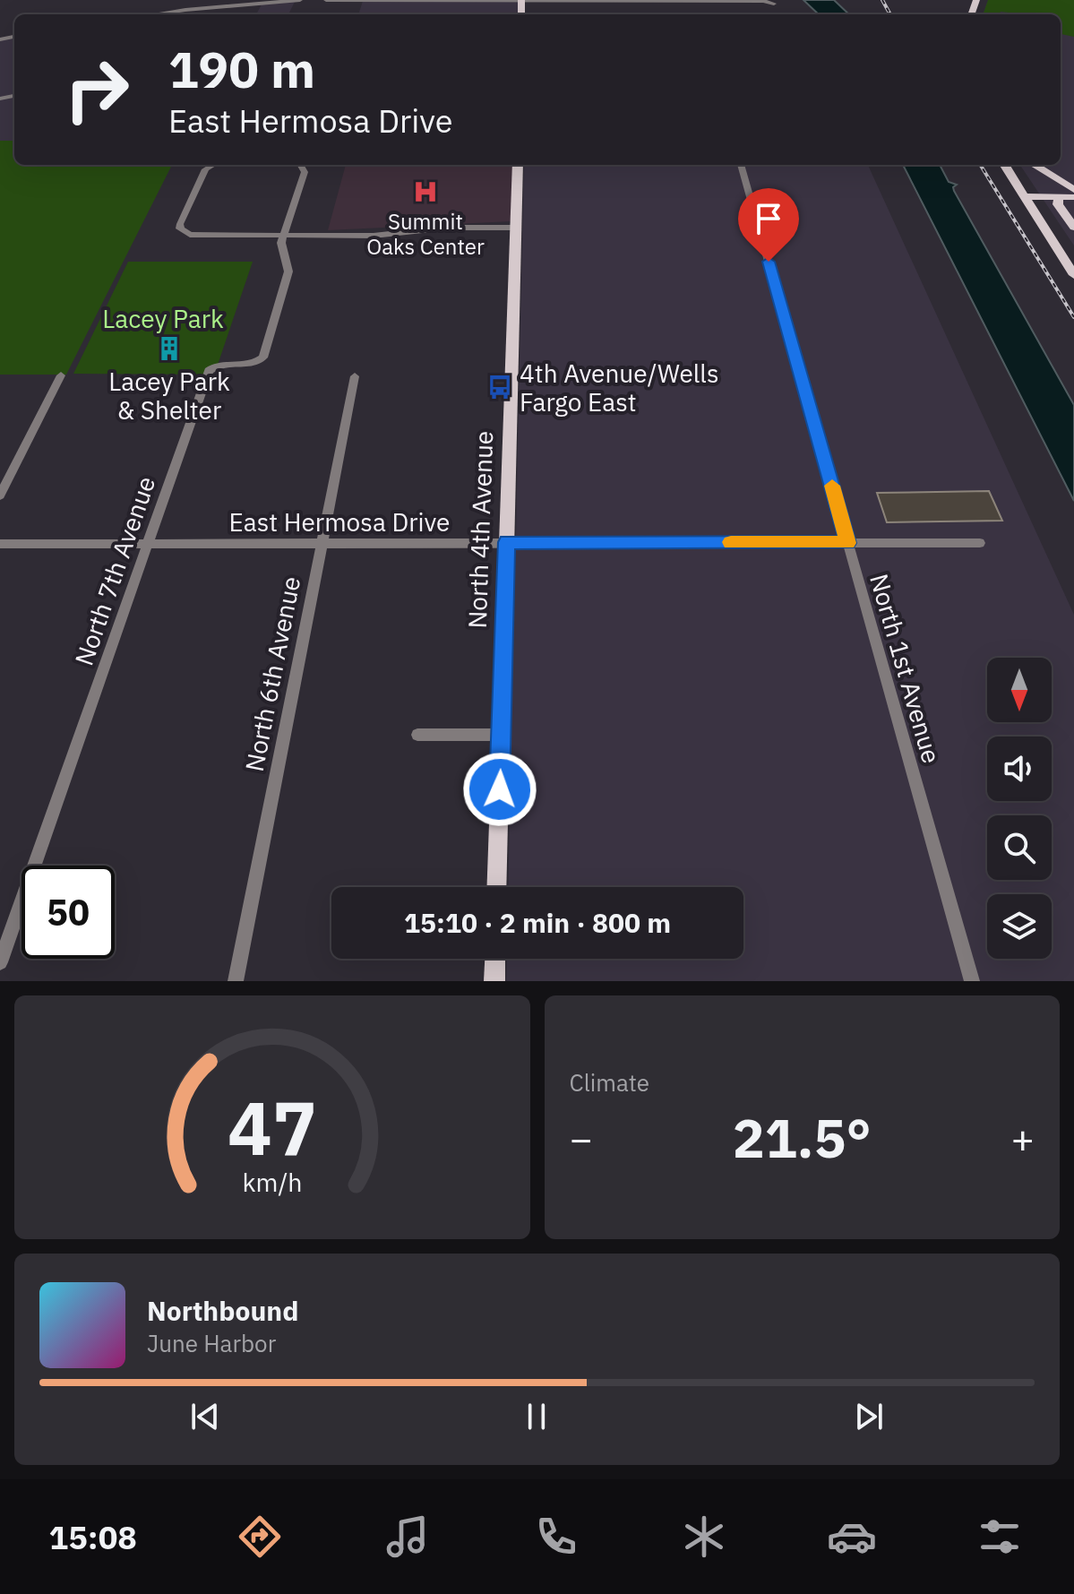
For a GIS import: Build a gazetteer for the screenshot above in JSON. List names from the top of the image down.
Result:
{
  "streets": {
    "main road": ["North 4th Avenue"],
    "street": [
      "East Hermosa Drive",
      "North 7th Avenue",
      "North 1st Avenue",
      "North 6th Avenue"
    ]
  },
  "crossings": [
    ["East Hermosa Drive", "North 4th Avenue"],
    ["East Hermosa Drive", "North 7th Avenue"],
    ["East Hermosa Drive", "North 1st Avenue"],
    ["East Hermosa Drive", "North 6th Avenue"]
  ],
  "parks": ["Lacey Park"],
  "places": {
    "hospital": ["Summit Oaks Center"],
    "building": ["Lacey Park & Shelter"],
    "bus stop": ["4th Avenue/Wells Fargo East"]
  },
  "north": "bottom",
  "page": {
    "turn": ["190 m", "East Hermosa Drive"],
    "limit": "50",
    "trip": "15:10 · 2 min · 800 m",
    "tile": "Climate",
    "heat": ["−", "21.5°", "+"],
    "song": ["Northbound", "June Harbor"],
    "tabs": "15:08",
    "gauge": ["47", "km/h"]
  }
}
